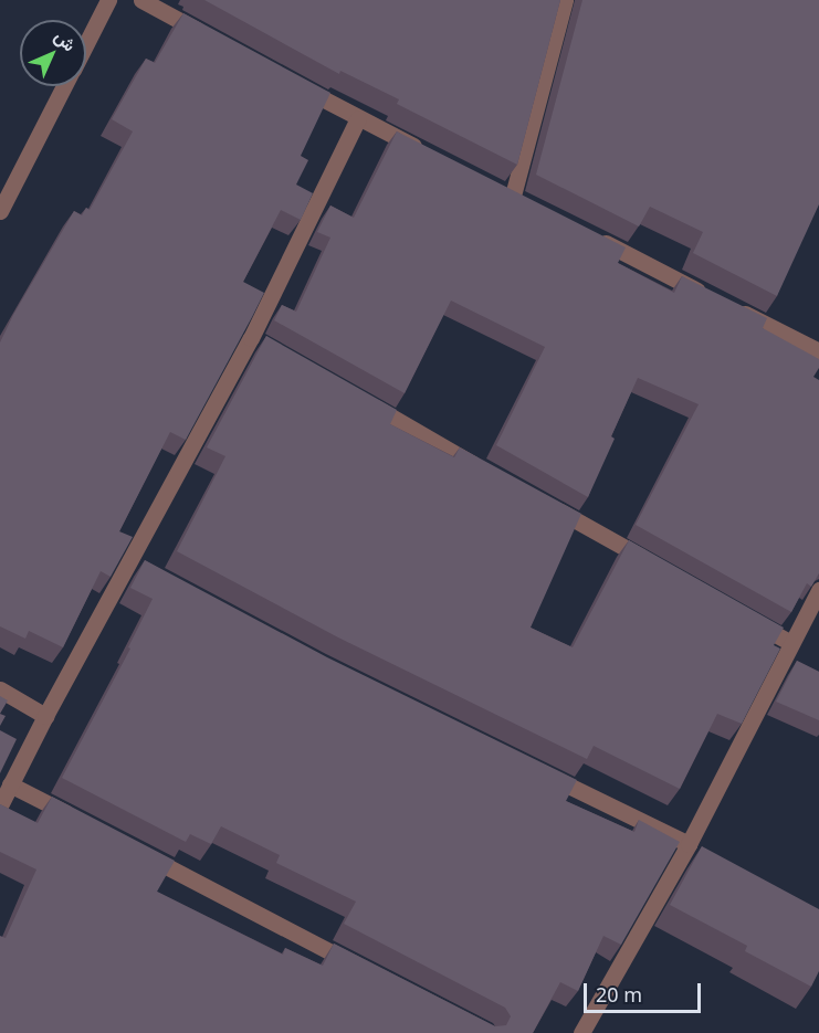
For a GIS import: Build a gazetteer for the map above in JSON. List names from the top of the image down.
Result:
{
  "scale_bar": "20 m",
  "north": "top right"
}
